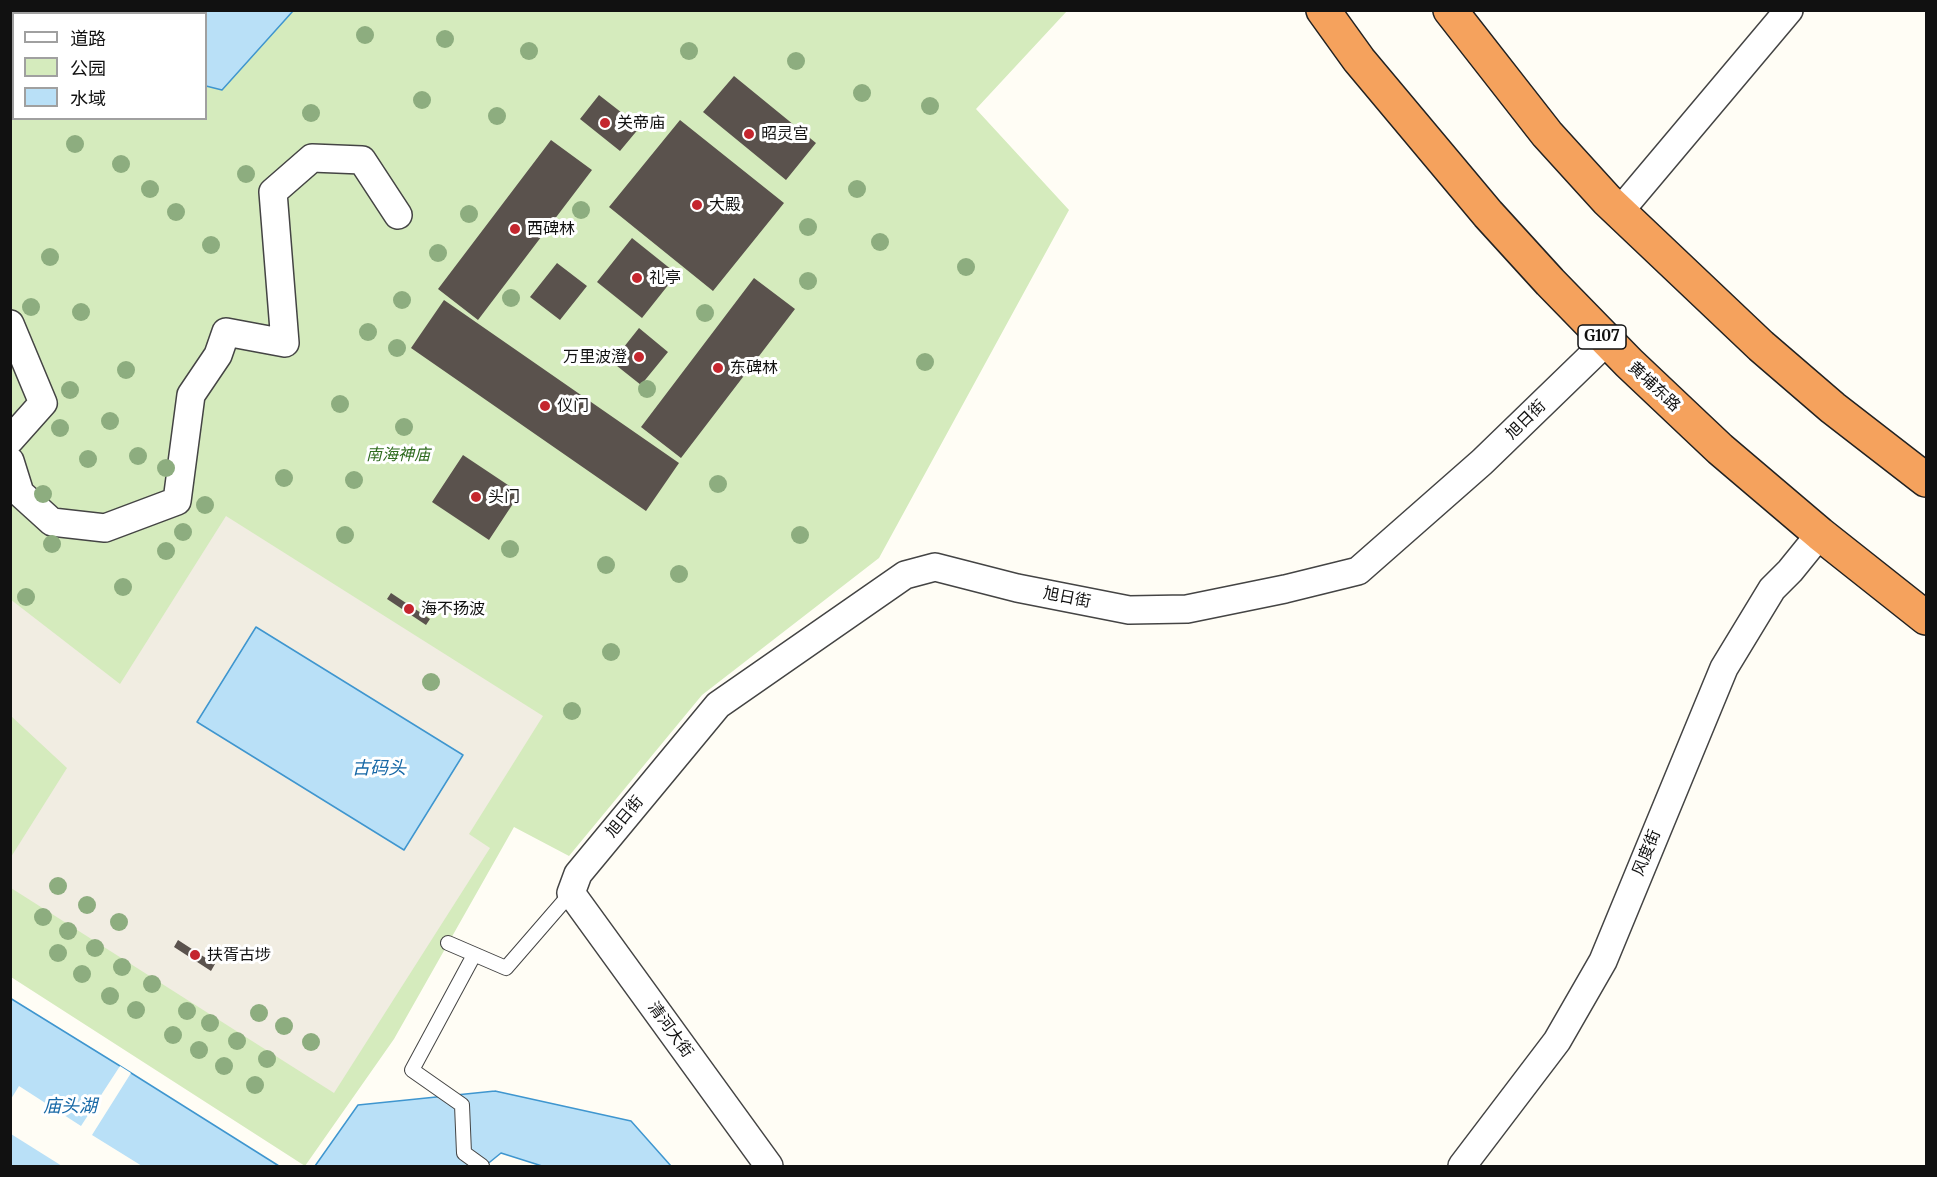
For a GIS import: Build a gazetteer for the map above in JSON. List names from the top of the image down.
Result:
{
  "streets": {
    "highway": ["G107", "黄埔东路"],
    "street": ["旭日街", "风度街", "清河大街"]
  },
  "crossings": [
    ["黄埔东路", "旭日街"],
    ["黄埔东路", "风度街"],
    ["旭日街", "清河大街"]
  ],
  "water": ["古码头", "庙头湖"],
  "parks": ["南海神庙"],
  "places": [
    "关帝庙",
    "昭灵宫",
    "大殿",
    "西碑林",
    "礼亭",
    "万里波澄",
    "东碑林",
    "仪门",
    "头门",
    "海不扬波",
    "扶胥古埗"
  ],
  "legend": ["道路", "公园", "水域"]
}
